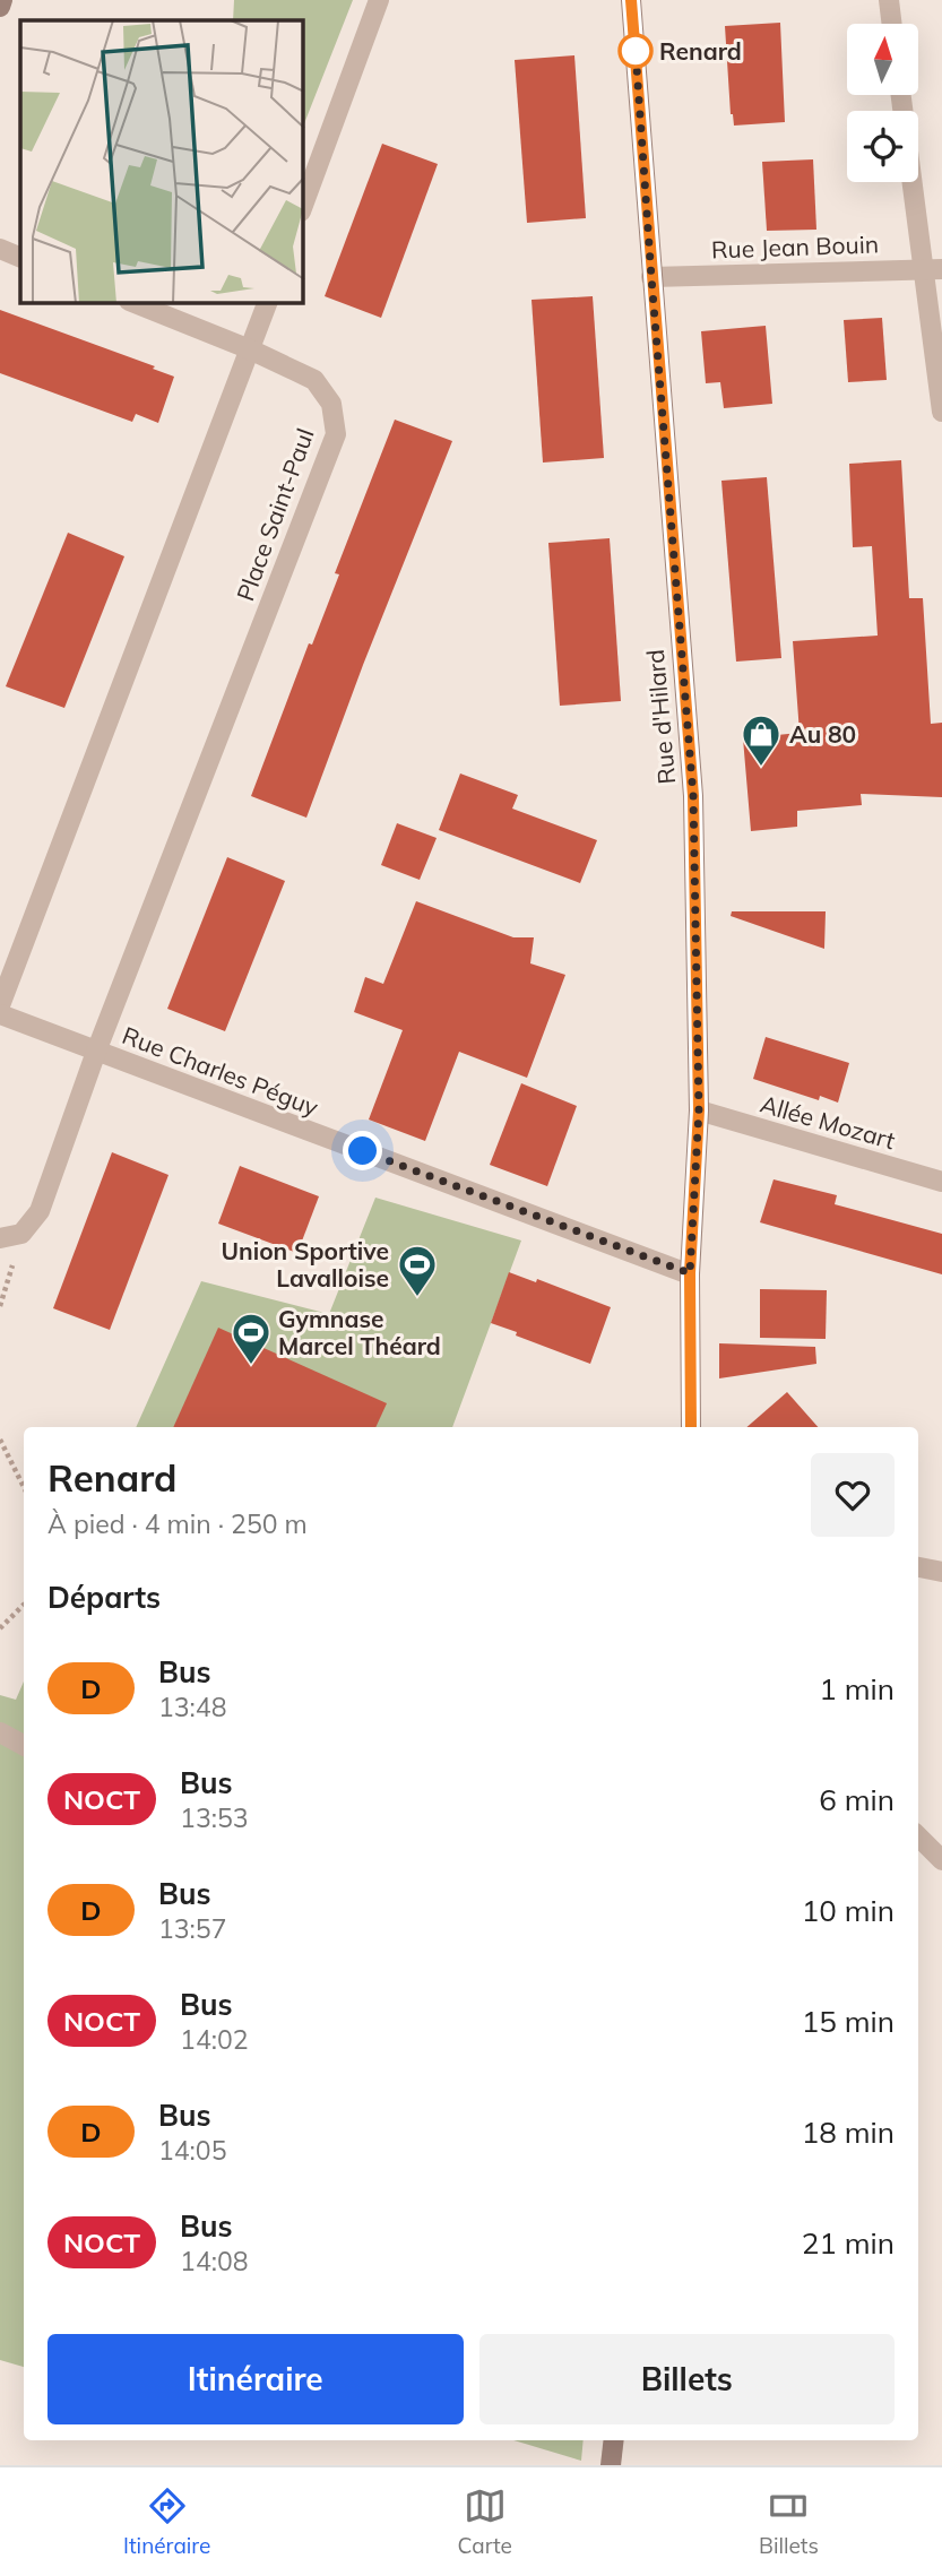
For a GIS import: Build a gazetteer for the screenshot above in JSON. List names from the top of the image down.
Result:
{
  "streets": {
    "street": [
      "Rue Jean Bouin",
      "Place Saint-Paul",
      "Rue d'Hilard",
      "Rue Charles Péguy",
      "Allée Mozart"
    ]
  },
  "crossings": [
    ["Rue Jean Bouin", "Rue d'Hilard"],
    ["Place Saint-Paul", "Rue Charles Péguy"],
    ["Rue d'Hilard", "Rue Charles Péguy"],
    ["Rue d'Hilard", "Allée Mozart"]
  ],
  "places": {
    "other": ["Renard"],
    "shop": ["Au 80"],
    "sports": ["Union Sportive Lavalloise", "Gymnase Marcel Théard"]
  },
  "lines": ["bus line D"],
  "north": "top",
  "page": {
    "heading": [
      ["Renard", "À pied · 4 min · 250 m"],
      "Départs"
    ],
    "list": [
      {
        "mark": "D",
        "name": "Bus",
        "note": "13:48",
        "value": "1 min"
      },
      {
        "mark": "NOCT",
        "name": "Bus",
        "note": "13:53",
        "value": "6 min"
      },
      {
        "mark": "D",
        "name": "Bus",
        "note": "13:57",
        "value": "10 min"
      },
      {
        "mark": "NOCT",
        "name": "Bus",
        "note": "14:02",
        "value": "15 min"
      },
      {
        "mark": "D",
        "name": "Bus",
        "note": "14:05",
        "value": "18 min"
      },
      {
        "mark": "NOCT",
        "name": "Bus",
        "note": "14:08",
        "value": "21 min"
      }
    ],
    "buttons": ["Itinéraire", "Billets"],
    "tabs": ["Itinéraire", "Carte", "Billets"]
  }
}
